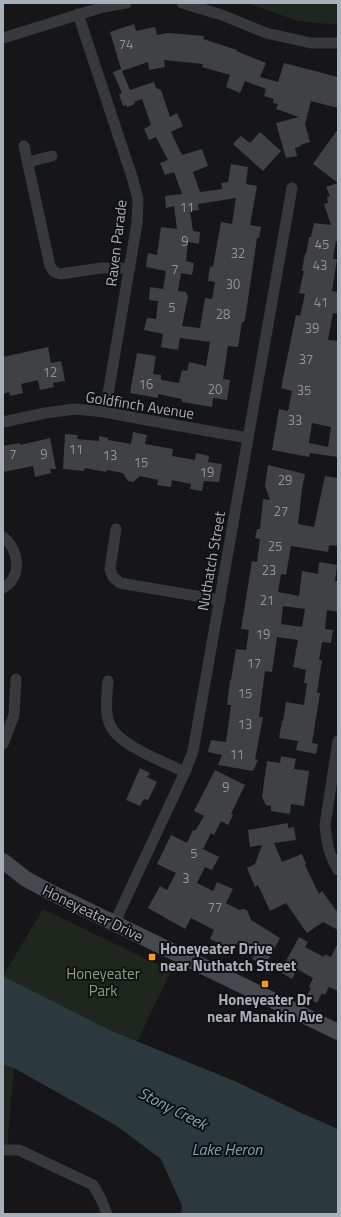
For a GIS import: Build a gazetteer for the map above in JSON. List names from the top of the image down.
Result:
{
  "streets": {
    "street": [
      "Raven Parade",
      "Goldfinch Avenue",
      "Nuthatch Street",
      "Honeyeater Drive"
    ]
  },
  "crossings": [
    ["Raven Parade", "Goldfinch Avenue"],
    ["Goldfinch Avenue", "Nuthatch Street"],
    ["Nuthatch Street", "Honeyeater Drive"]
  ],
  "water": ["Stony Creek", "Lake Heron"],
  "parks": ["Honeyeater Park"],
  "places": {
    "transit": ["Honeyeater Drive near Nuthatch Street", "Honeyeater Dr near Manakin Ave"]
  },
  "house_numbers": [
    "74",
    "11",
    "9",
    "45",
    "32",
    "43",
    "7",
    "30",
    "41",
    "5",
    "28",
    "39",
    "37",
    "12",
    "16",
    "20",
    "35",
    "33",
    "11",
    "7",
    "9",
    "13",
    "15",
    "19",
    "29",
    "27",
    "25",
    "23",
    "21",
    "19",
    "17",
    "15",
    "13",
    "11",
    "9",
    "5",
    "3",
    "77"
  ]
}
